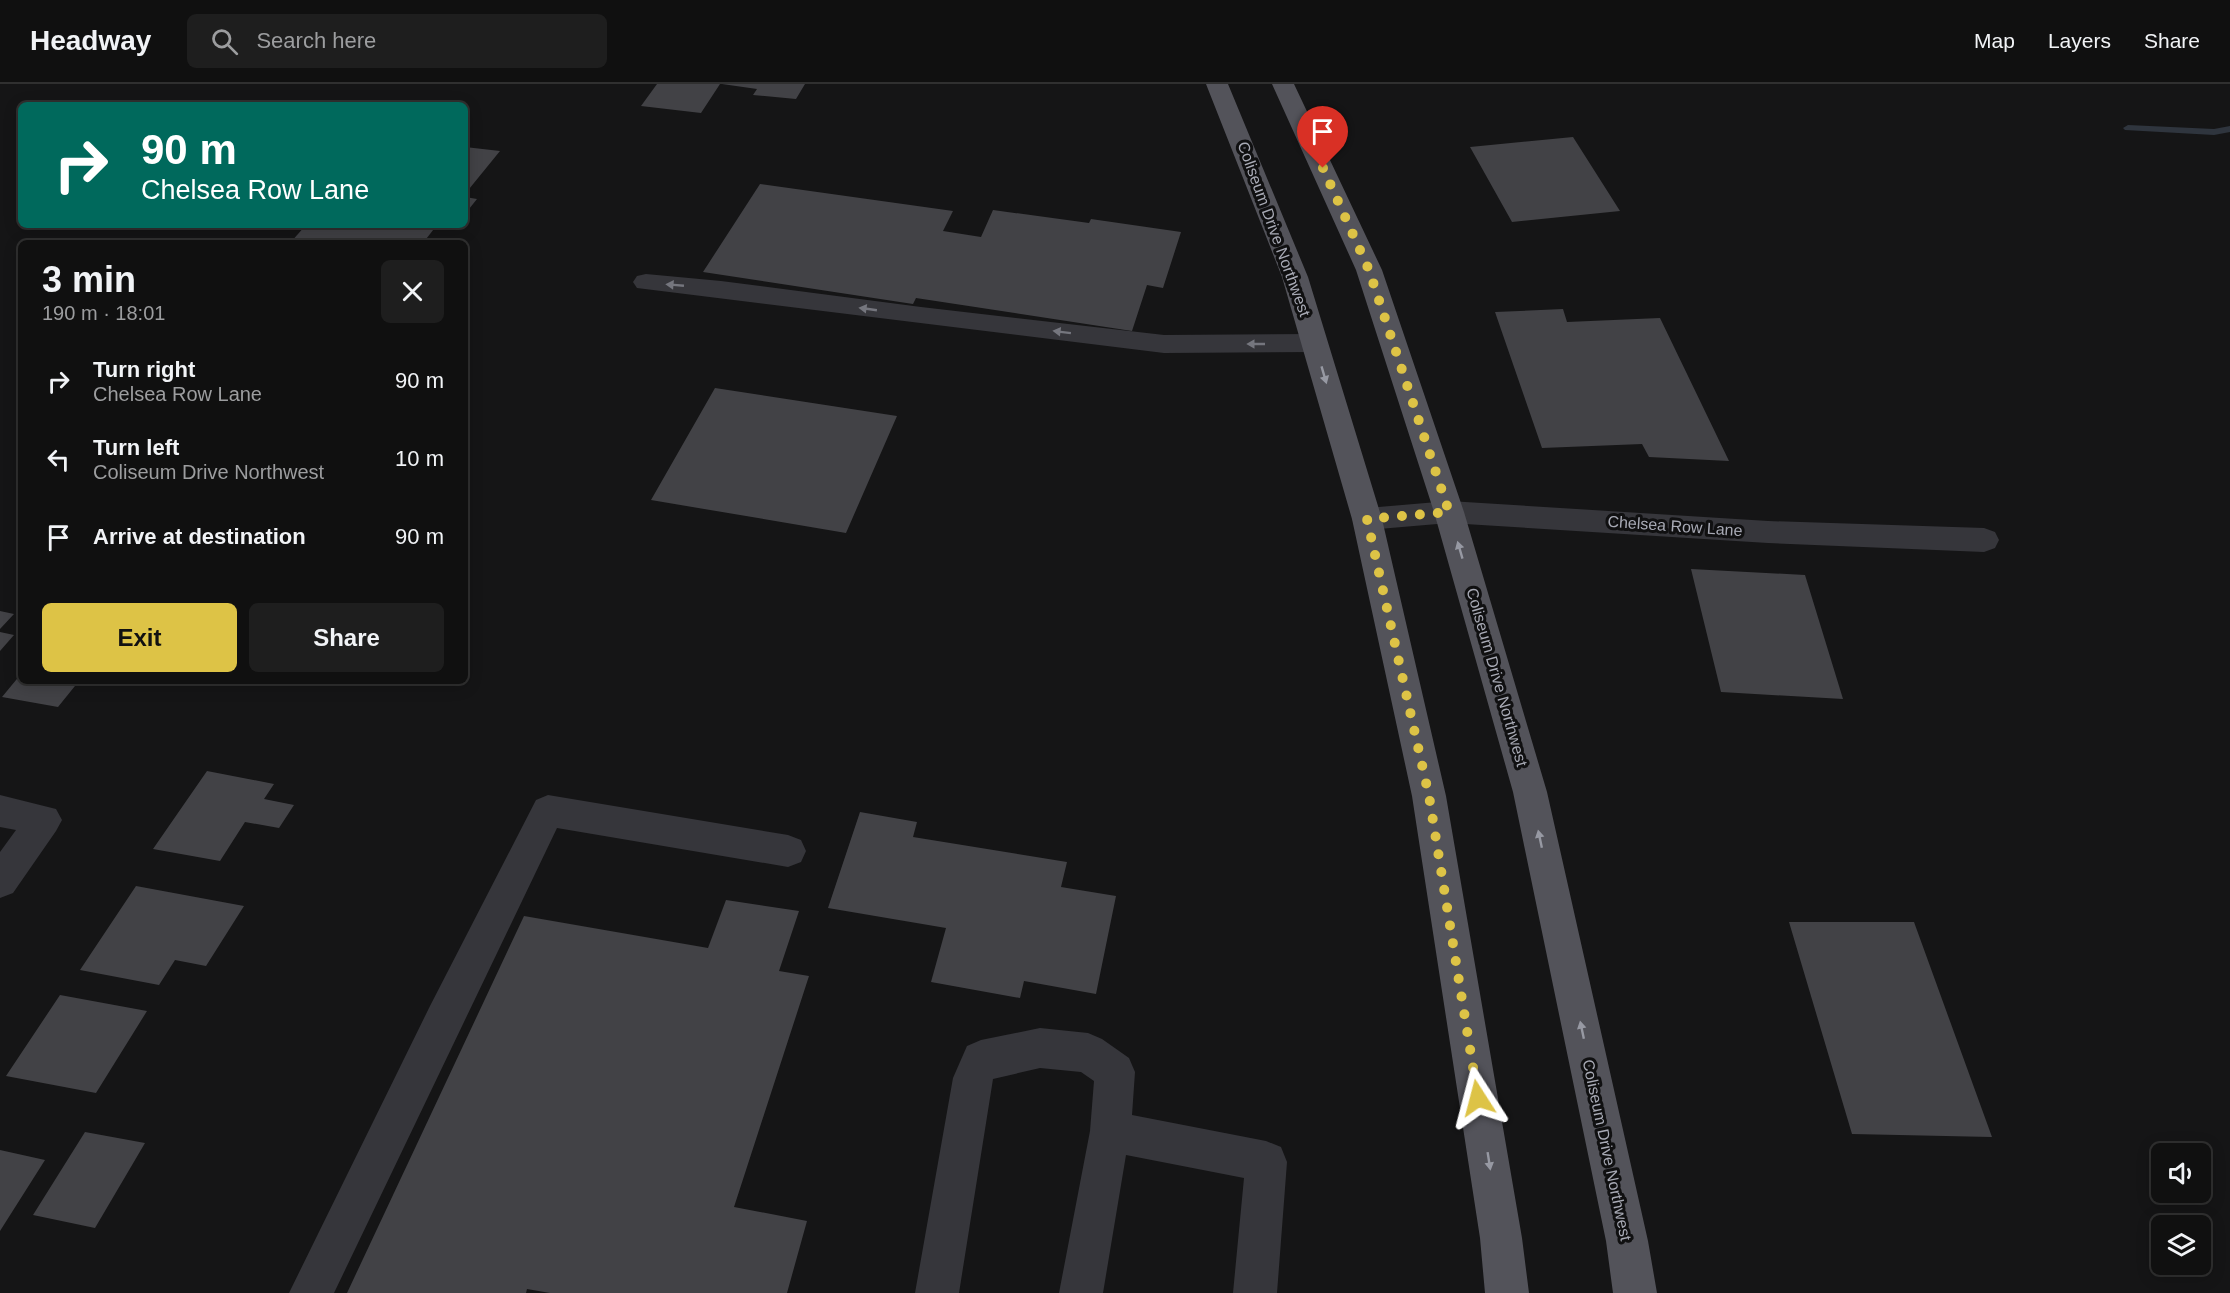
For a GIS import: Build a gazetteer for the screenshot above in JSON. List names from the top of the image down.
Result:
{
  "streets": {
    "main road": ["Coliseum Drive Northwest"],
    "street": ["Chelsea Row Lane"]
  },
  "crossings": [
    ["Coliseum Drive Northwest", "Chelsea Row Lane"]
  ],
  "page": {
    "header": "Headway",
    "search": "Search here",
    "nav": ["Map", "Layers", "Share"],
    "turn": ["90 m", "Chelsea Row Lane"],
    "heading": ["3 min", "190 m · 18:01"],
    "list": [
      {
        "name": "Turn right",
        "note": "Chelsea Row Lane",
        "value": "90 m"
      },
      {
        "name": "Turn left",
        "note": "Coliseum Drive Northwest",
        "value": "10 m"
      },
      {
        "name": "Arrive at destination",
        "value": "90 m"
      }
    ],
    "buttons": ["Exit", "Share"]
  }
}
